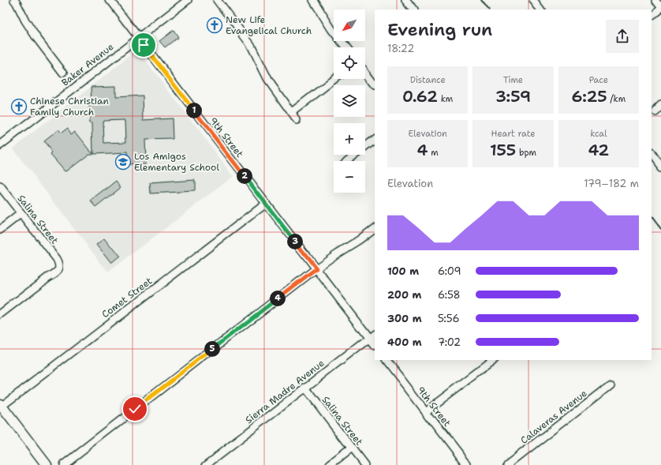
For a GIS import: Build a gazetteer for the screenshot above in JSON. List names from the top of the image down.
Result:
{
  "streets": {
    "street": [
      "Baker Avenue",
      "9th Street",
      "Salina Street",
      "Comet Street",
      "Sierra Madre Avenue",
      "Calaveras Avenue"
    ]
  },
  "crossings": [
    ["Baker Avenue", "9th Street"],
    ["9th Street", "Comet Street"],
    ["9th Street", "Sierra Madre Avenue"],
    ["Salina Street", "Sierra Madre Avenue"]
  ],
  "places": {
    "church": ["New Life Evangelical Church", "Chinese Christian Family Church"],
    "school or university": ["Los Amigos Elementary School"]
  },
  "north": "bottom left",
  "page": {
    "map_buttons": ["+", "−"],
    "heading": ["Evening run", "18:22"],
    "stats": [
      ["Distance", "0.62 km"],
      ["Time", "3:59"],
      ["Pace", "6:25 /km"],
      ["Elevation", "4 m"],
      ["Heart rate", "155 bpm"],
      ["kcal", "42"]
    ],
    "pins": [
      "1",
      "2",
      "3",
      "4",
      "5"
    ],
    "chart": ["Elevation", "179–182 m"],
    "list": [
      {
        "name": "100 m",
        "note": "6:09"
      },
      {
        "name": "200 m",
        "note": "6:58"
      },
      {
        "name": "300 m",
        "note": "5:56"
      },
      {
        "name": "400 m",
        "note": "7:02"
      }
    ]
  }
}
